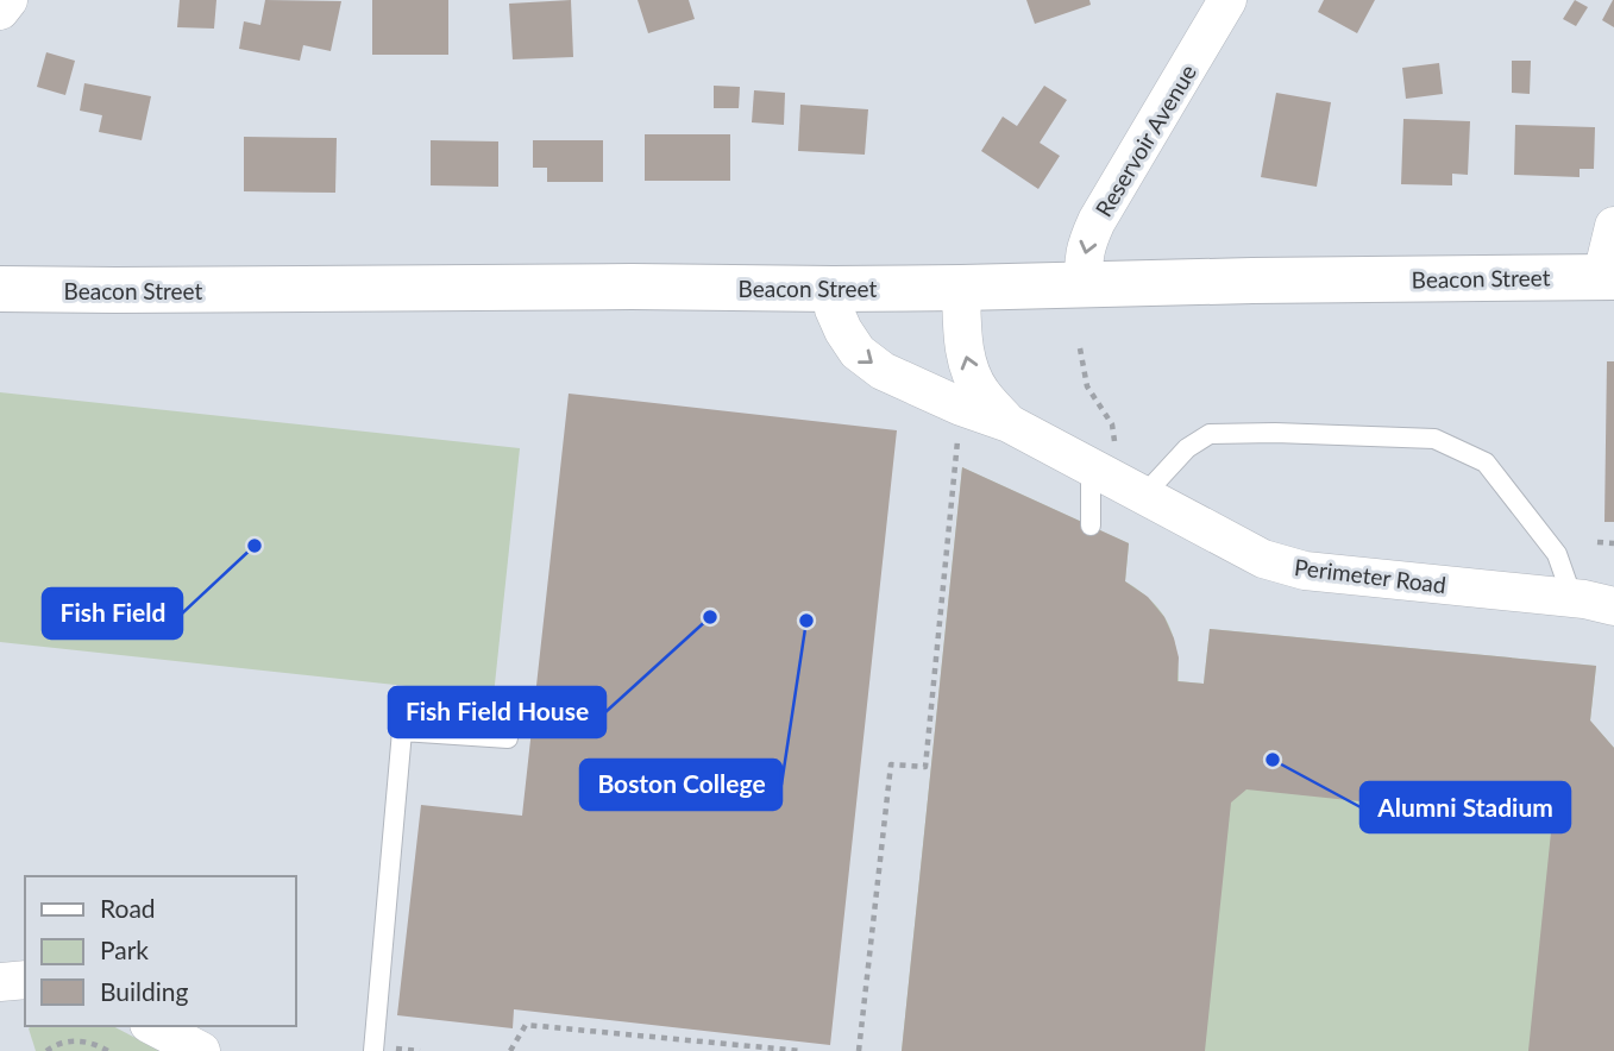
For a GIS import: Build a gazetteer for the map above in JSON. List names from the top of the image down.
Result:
{
  "streets": {
    "main road": ["Beacon Street"],
    "street": ["Reservoir Avenue", "Perimeter Road"]
  },
  "crossings": [
    ["Reservoir Avenue", "Beacon Street"],
    ["Beacon Street", "Perimeter Road"]
  ],
  "one_way": ["Reservoir Avenue"],
  "places": [
    "Fish Field",
    "Fish Field House",
    "Boston College",
    "Alumni Stadium"
  ],
  "legend": ["Road", "Park", "Building"]
}
